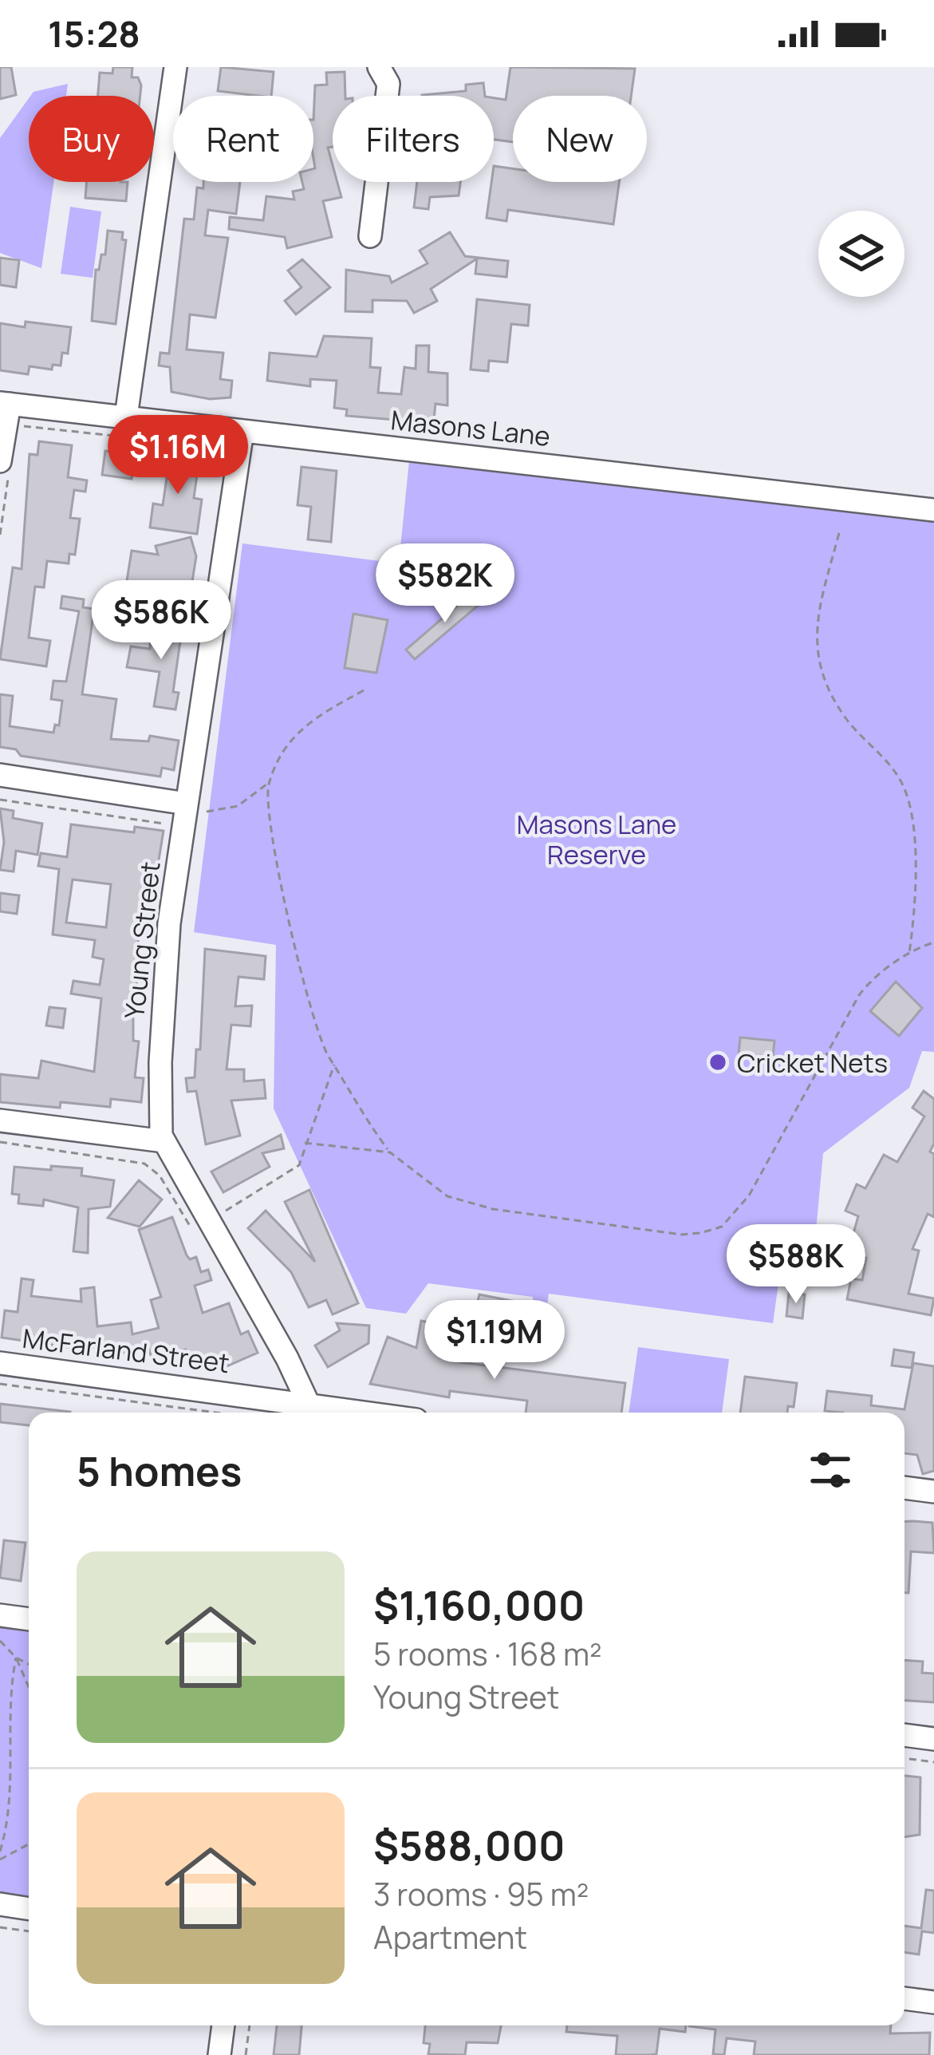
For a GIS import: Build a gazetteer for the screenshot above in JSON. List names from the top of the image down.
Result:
{
  "streets": {
    "street": ["Masons Lane", "Young Street", "McFarland Street"]
  },
  "crossings": [
    ["Masons Lane", "Young Street"],
    ["Young Street", "McFarland Street"]
  ],
  "parks": ["Masons Lane Reserve"],
  "places": ["Cricket Nets"],
  "page": {
    "status": "15:28",
    "chip": [
      "Buy",
      "Rent",
      "Filters",
      "New"
    ],
    "price": [
      "$1.16M",
      "$582K",
      "$586K",
      "$588K",
      "$1.19M"
    ],
    "heading": "5 homes",
    "list": [
      {
        "name": "$1,160,000",
        "note": "5 rooms · 168 m² · Young Street"
      },
      {
        "name": "$588,000",
        "note": "3 rooms · 95 m² · Apartment"
      }
    ]
  }
}
